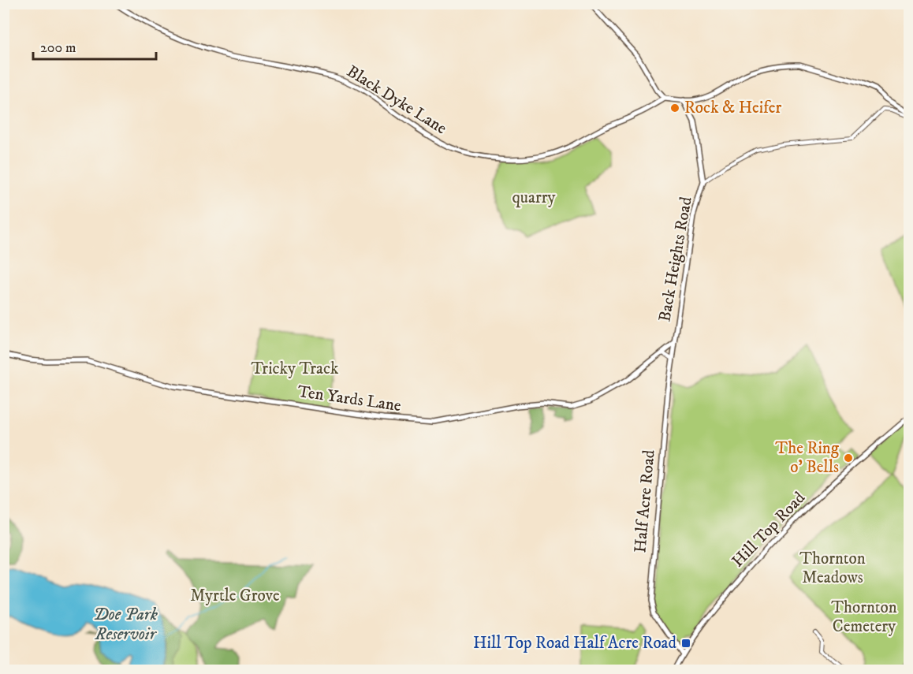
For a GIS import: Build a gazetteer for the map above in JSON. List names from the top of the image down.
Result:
{
  "streets": {
    "street": [
      "Black Dyke Lane",
      "Back Heights Road",
      "Ten Yards Lane",
      "Half Acre Road",
      "Hill Top Road"
    ]
  },
  "crossings": [
    ["Back Heights Road", "Ten Yards Lane"],
    ["Back Heights Road", "Half Acre Road"],
    ["Ten Yards Lane", "Half Acre Road"],
    ["Half Acre Road", "Hill Top Road"]
  ],
  "water": ["Doe Park Reservoir"],
  "parks": [
    "quarry",
    "Tricky Track",
    "Thornton Meadows",
    "Myrtle Grove",
    "Thornton Cemetery"
  ],
  "places": {
    "other": ["Rock & Heifer", "The Ring o' Bells"],
    "transit": ["Hill Top Road Half Acre Road"]
  },
  "scale_bar": "200 m"
}
